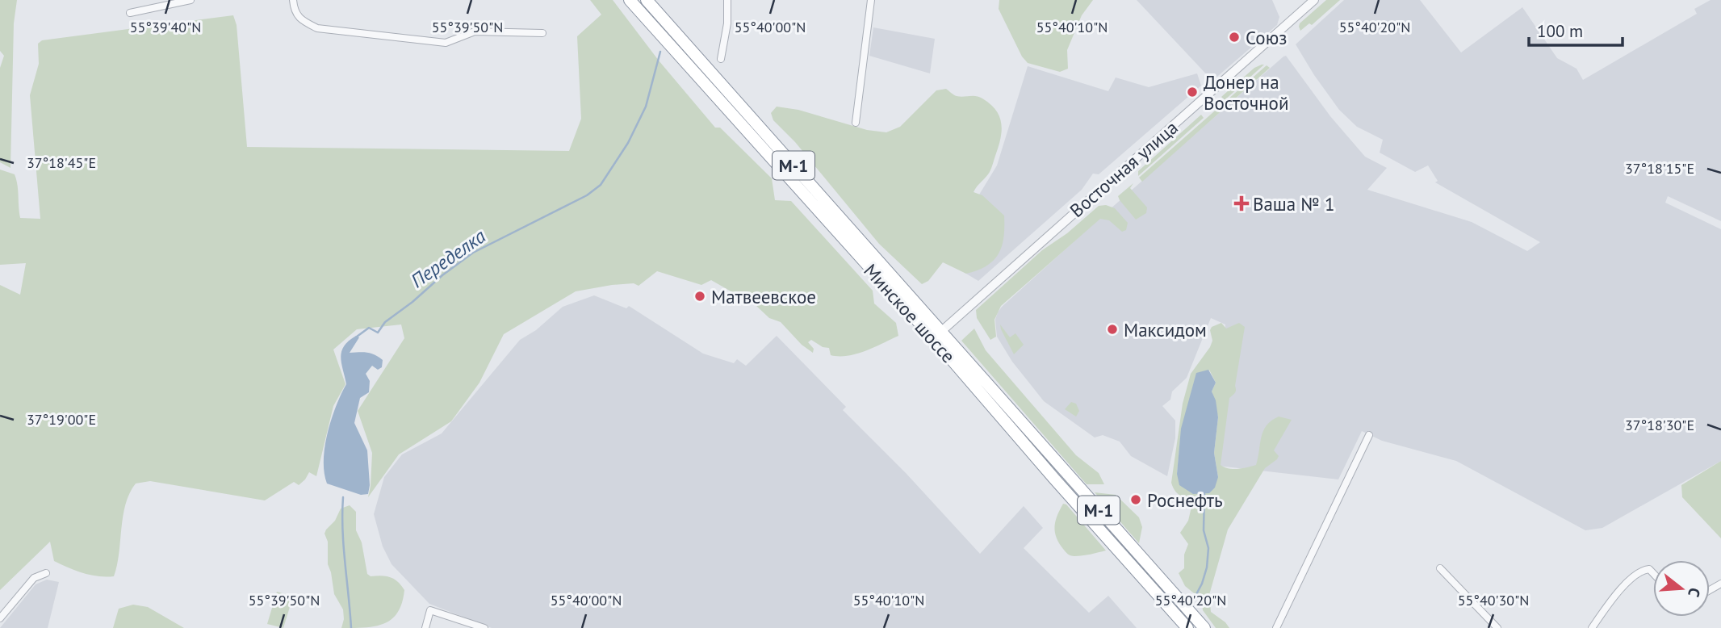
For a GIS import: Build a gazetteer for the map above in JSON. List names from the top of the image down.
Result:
{
  "streets": {
    "highway": ["М-1", "Минское шоссе"],
    "street": ["Восточная улица"]
  },
  "crossings": [
    ["Восточная улица", "Минское шоссе"]
  ],
  "water": ["Переделка"],
  "places": {
    "other": [
      "Союз",
      "Донер на Восточной",
      "Матвеевское",
      "Максидом",
      "Роснефть"
    ],
    "health": ["Ваша № 1"]
  },
  "scale_bar": "100 m",
  "north": "right",
  "coordinates": [
    "55°39'40\"N",
    "55°39'50\"N",
    "55°40'00\"N",
    "55°40'10\"N",
    "55°40'20\"N",
    "37°18'45\"E",
    "37°18'15\"E",
    "37°19'00\"E",
    "37°18'30\"E",
    "55°40'30\"N"
  ]
}
